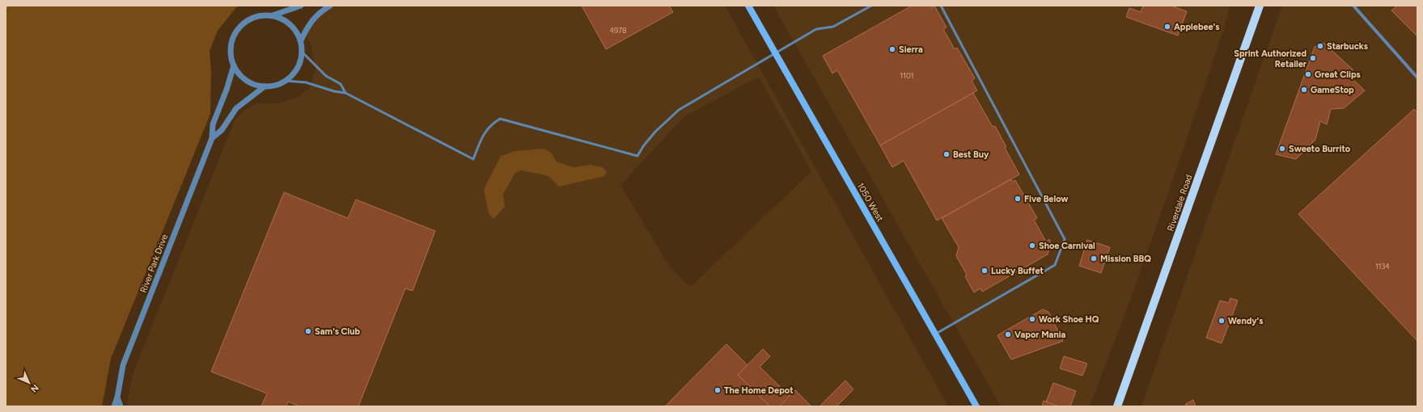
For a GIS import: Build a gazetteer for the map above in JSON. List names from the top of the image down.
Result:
{
  "streets": {
    "main road": ["1050 West", "Riverdale Road"],
    "street": ["River Park Drive"]
  },
  "places": [
    "Applebee's",
    "Starbucks",
    "Sierra",
    "Sprint Authorized Retailer",
    "Great Clips",
    "GameStop",
    "Sweeto Burrito",
    "Best Buy",
    "Five Below",
    "Shoe Carnival",
    "Mission BBQ",
    "Lucky Buffet",
    "Work Shoe HQ",
    "Wendy's",
    "Sam's Club",
    "Vapor Mania",
    "The Home Depot"
  ],
  "house_numbers": ["4978", "1101", "1134"],
  "north": "bottom right"
}
